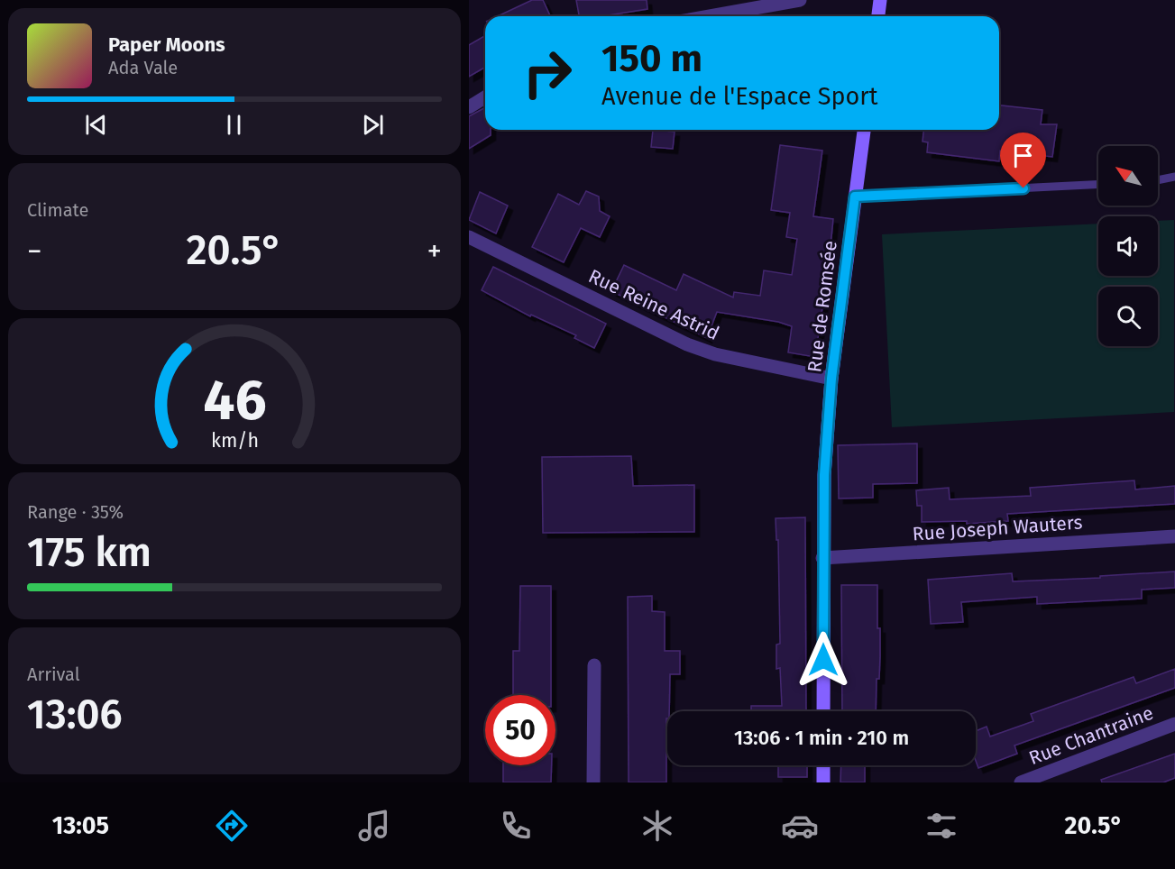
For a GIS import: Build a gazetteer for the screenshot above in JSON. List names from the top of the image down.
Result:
{
  "streets": {
    "main road": ["Rue de Romsée"],
    "street": ["Rue Reine Astrid", "Rue Joseph Wauters", "Rue Chantraine"]
  },
  "crossings": [
    ["Rue Reine Astrid", "Rue de Romsée"],
    ["Rue de Romsée", "Rue Joseph Wauters"]
  ],
  "north": "top left",
  "page": {
    "turn": ["150 m", "Avenue de l'Espace Sport"],
    "song": ["Paper Moons", "Ada Vale"],
    "tile": [
      "Climate",
      ["Range · 35%", "175 km"],
      ["Arrival", "13:06"]
    ],
    "heat": ["−", "20.5°", "+"],
    "limit": "50",
    "trip": "13:06 · 1 min · 210 m",
    "tabs": ["13:05", "20.5°"],
    "gauge": ["46", "km/h"]
  }
}
